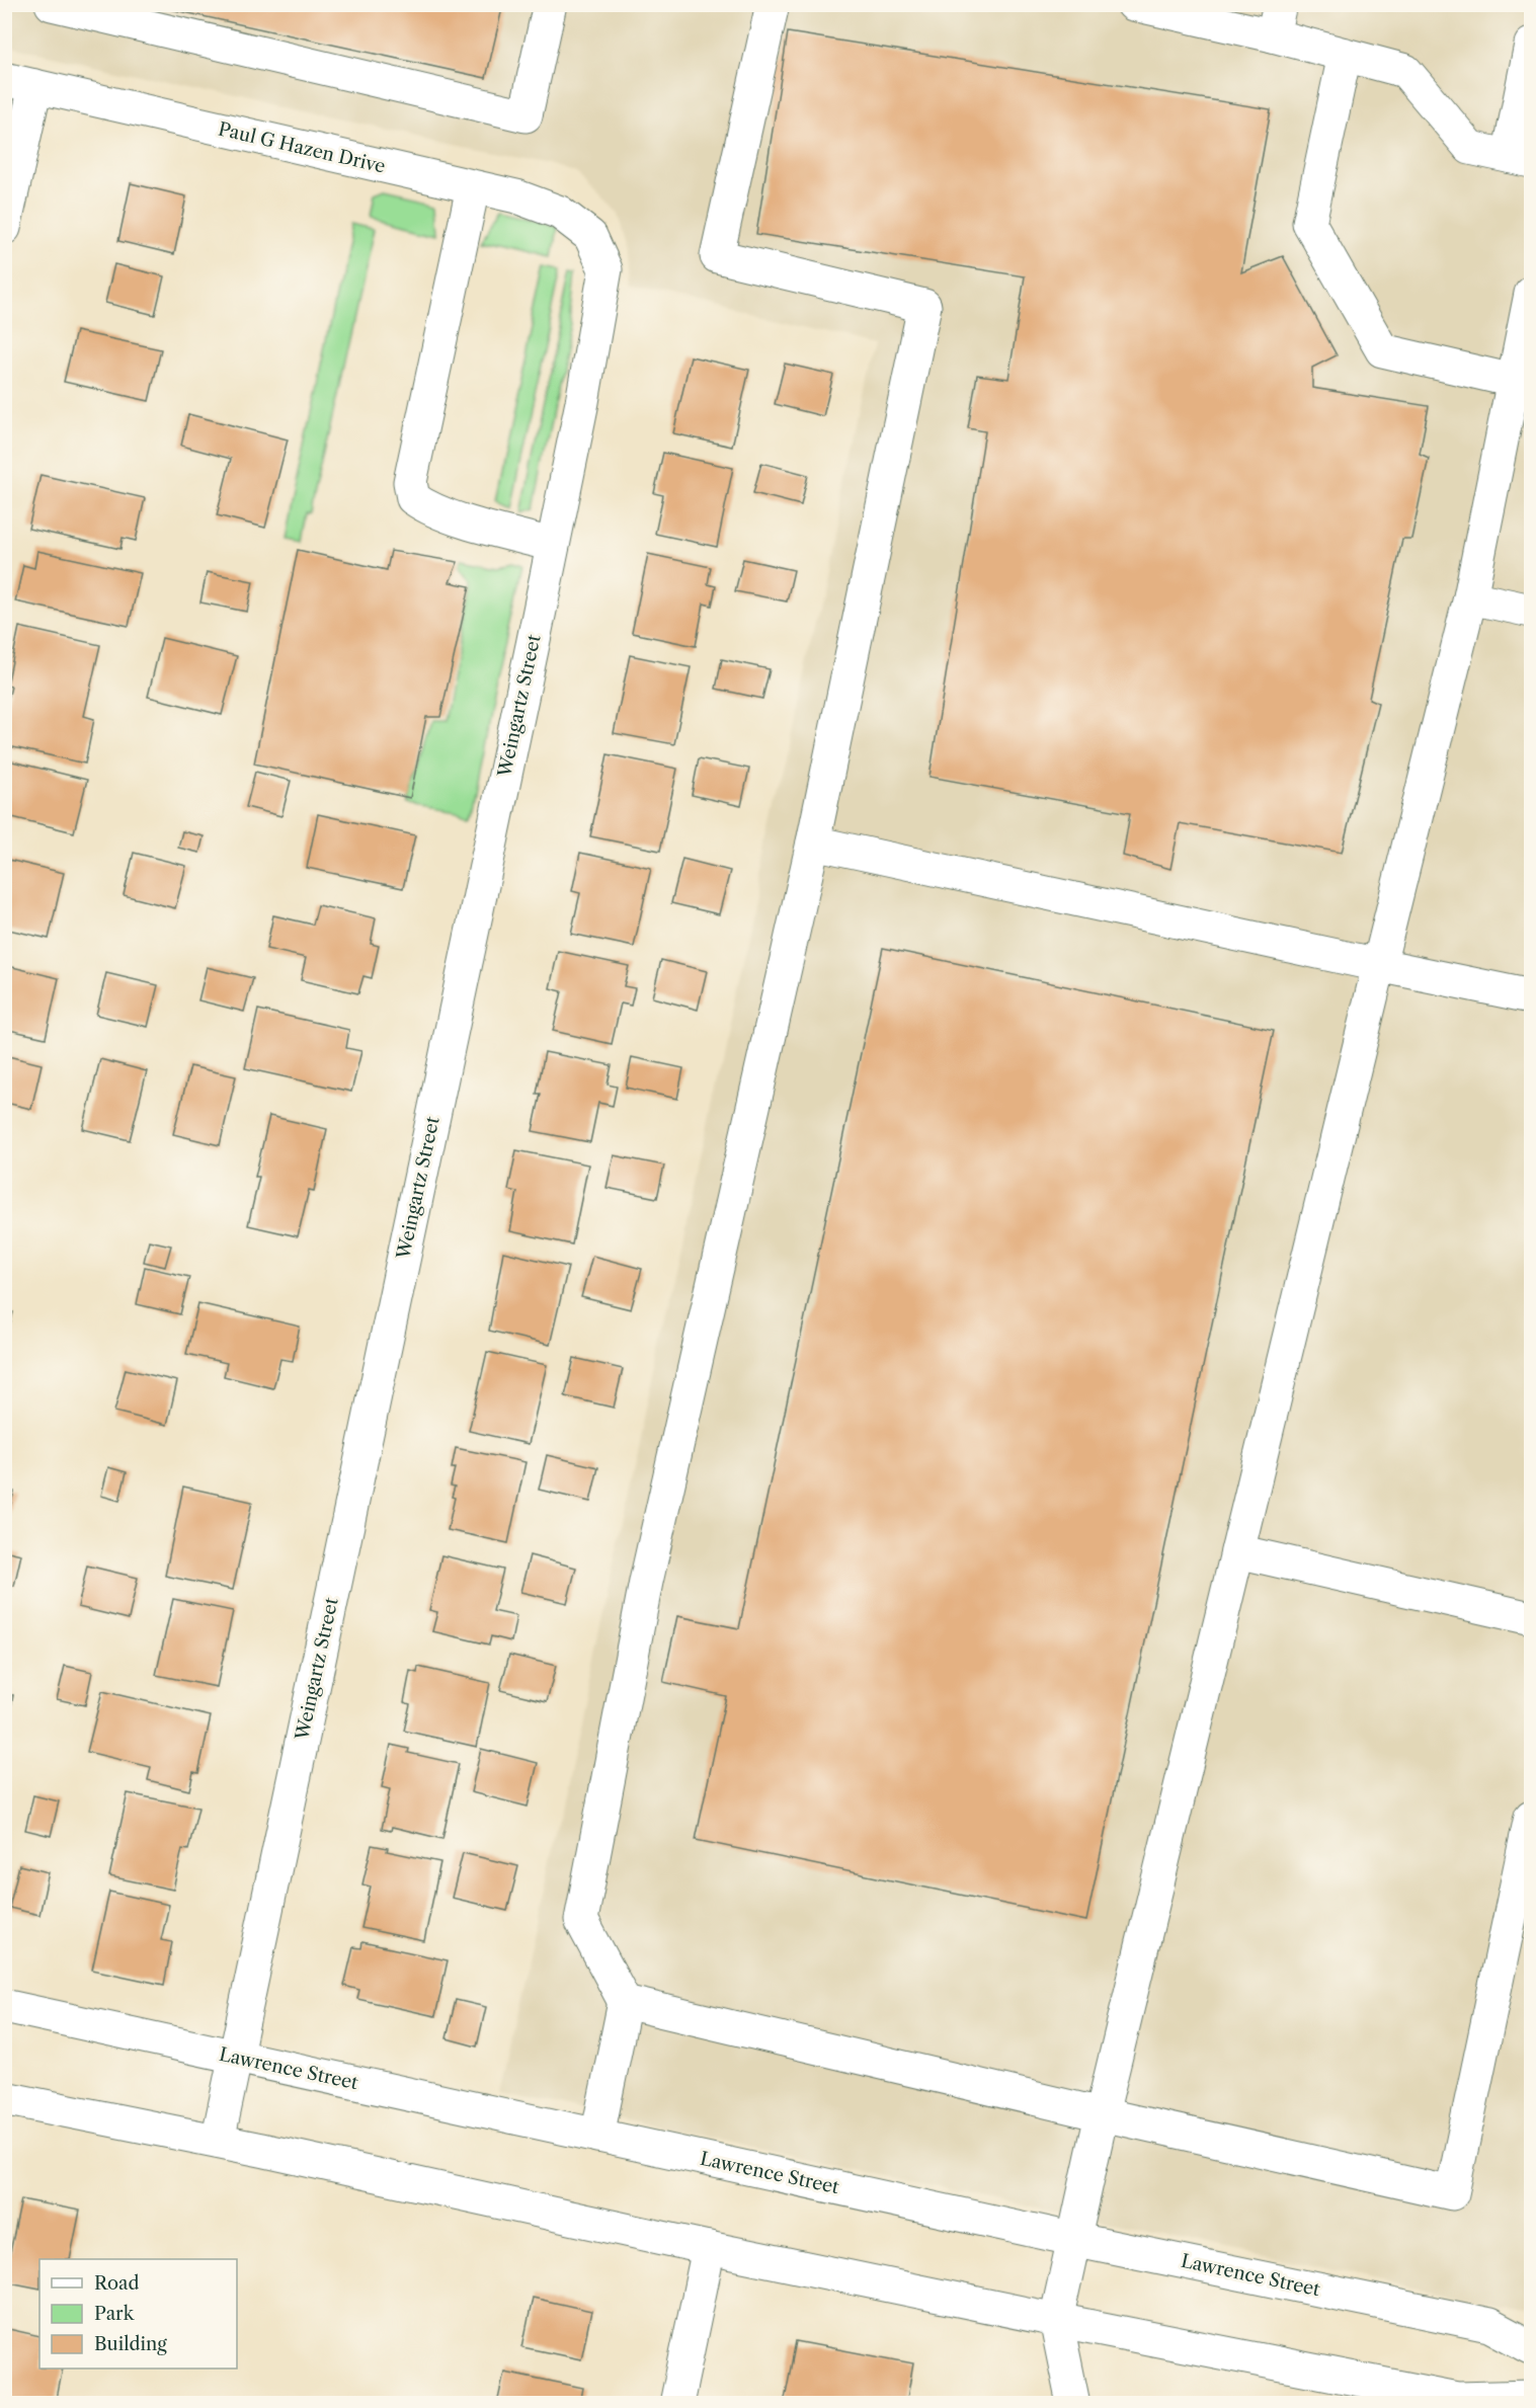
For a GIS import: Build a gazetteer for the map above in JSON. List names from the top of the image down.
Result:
{
  "streets": {
    "street": ["Paul G Hazen Drive", "Weingartz Street", "Lawrence Street"]
  },
  "crossings": [
    ["Paul G Hazen Drive", "Weingartz Street"],
    ["Weingartz Street", "Lawrence Street"]
  ],
  "legend": ["Road", "Park", "Building"]
}
